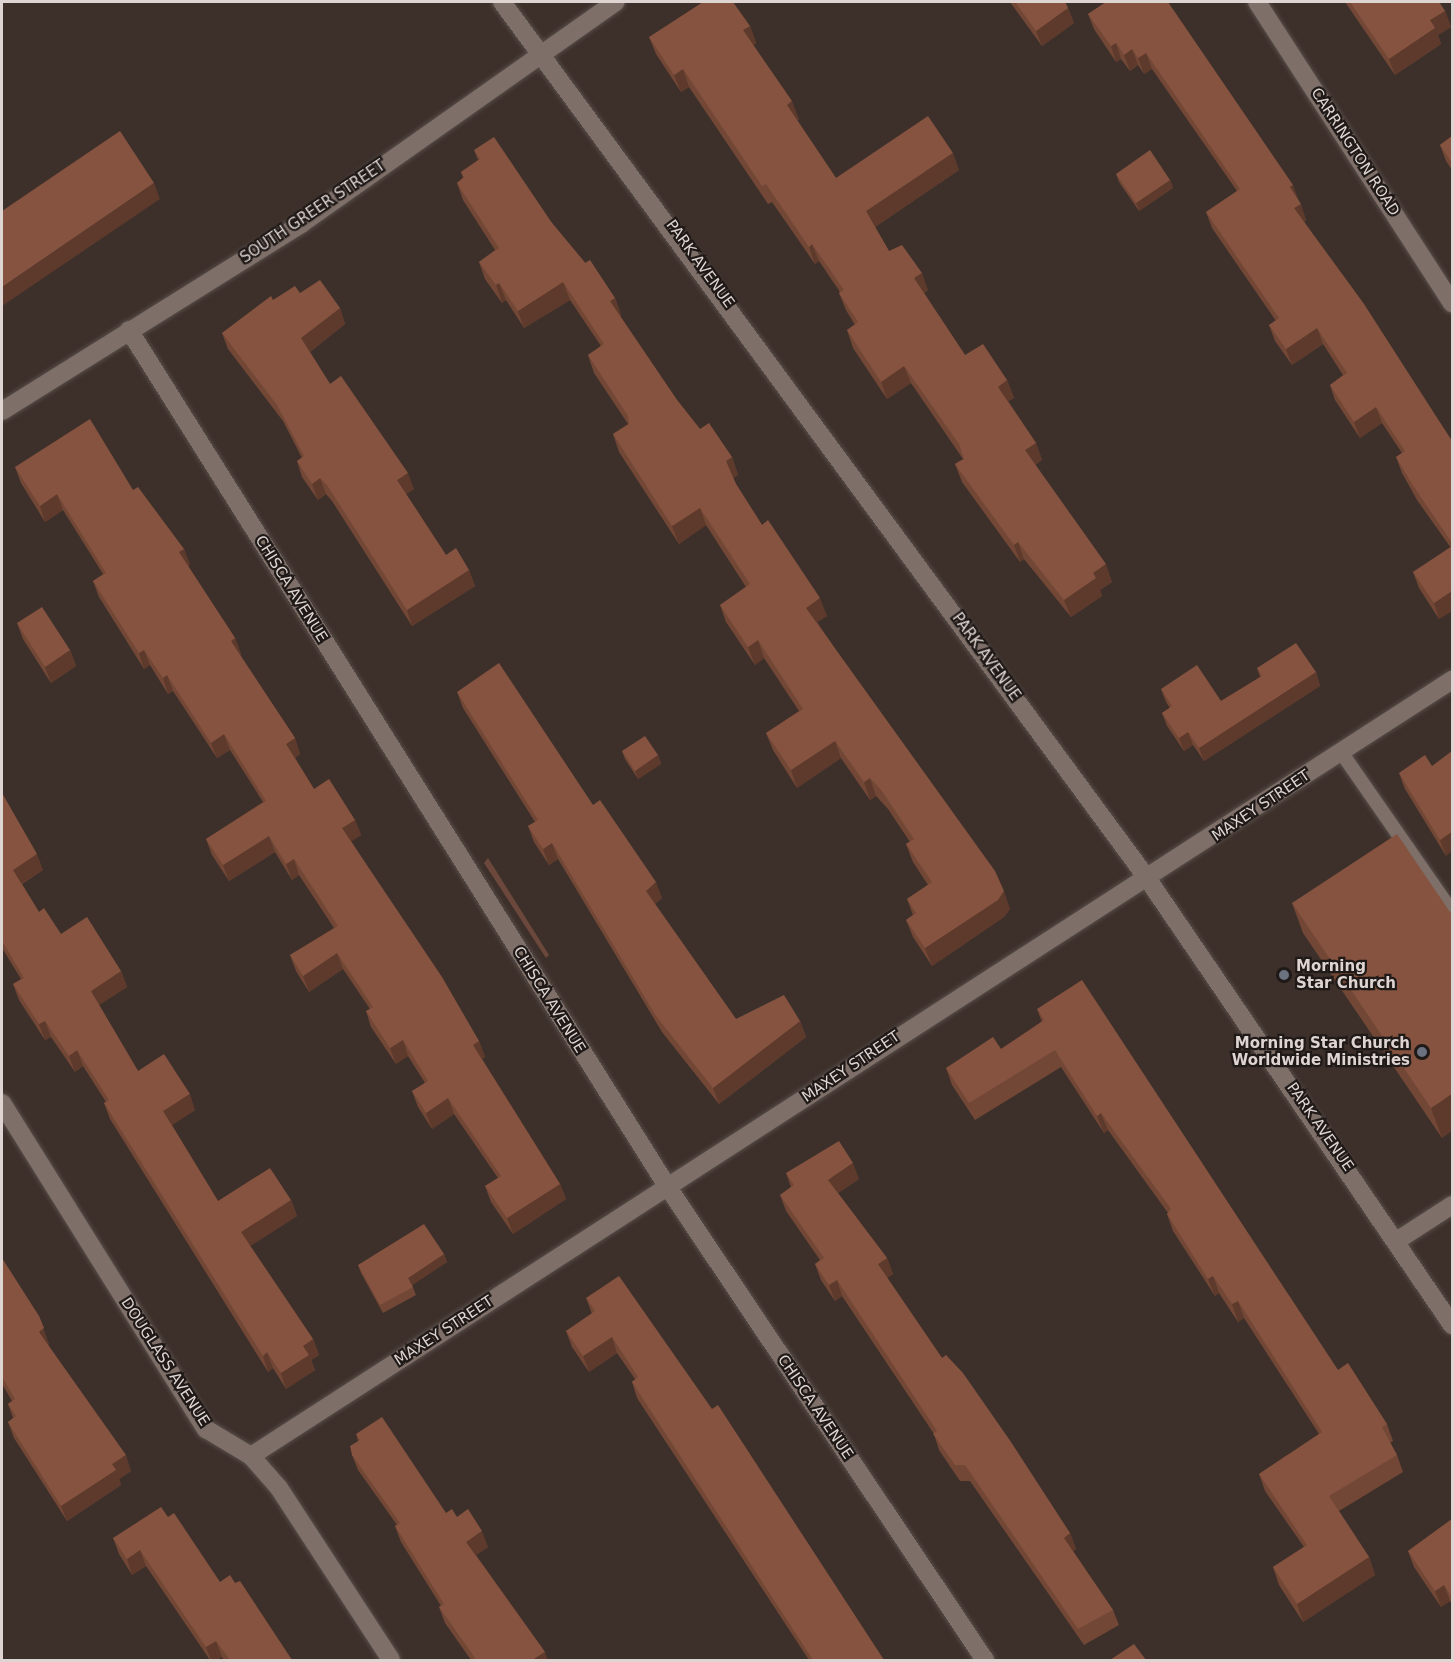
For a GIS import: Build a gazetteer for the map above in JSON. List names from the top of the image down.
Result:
{
  "streets": {
    "street": [
      "CARRINGTON ROAD",
      "SOUTH GREER STREET",
      "PARK AVENUE",
      "CHISCA AVENUE",
      "MAXEY STREET",
      "DOUGLASS AVENUE"
    ]
  },
  "crossings": [
    ["SOUTH GREER STREET", "PARK AVENUE"],
    ["SOUTH GREER STREET", "CHISCA AVENUE"],
    ["PARK AVENUE", "MAXEY STREET"],
    ["CHISCA AVENUE", "MAXEY STREET"],
    ["MAXEY STREET", "DOUGLASS AVENUE"]
  ],
  "places": ["Morning Star Church", "Morning Star Church Worldwide Ministries"]
}
